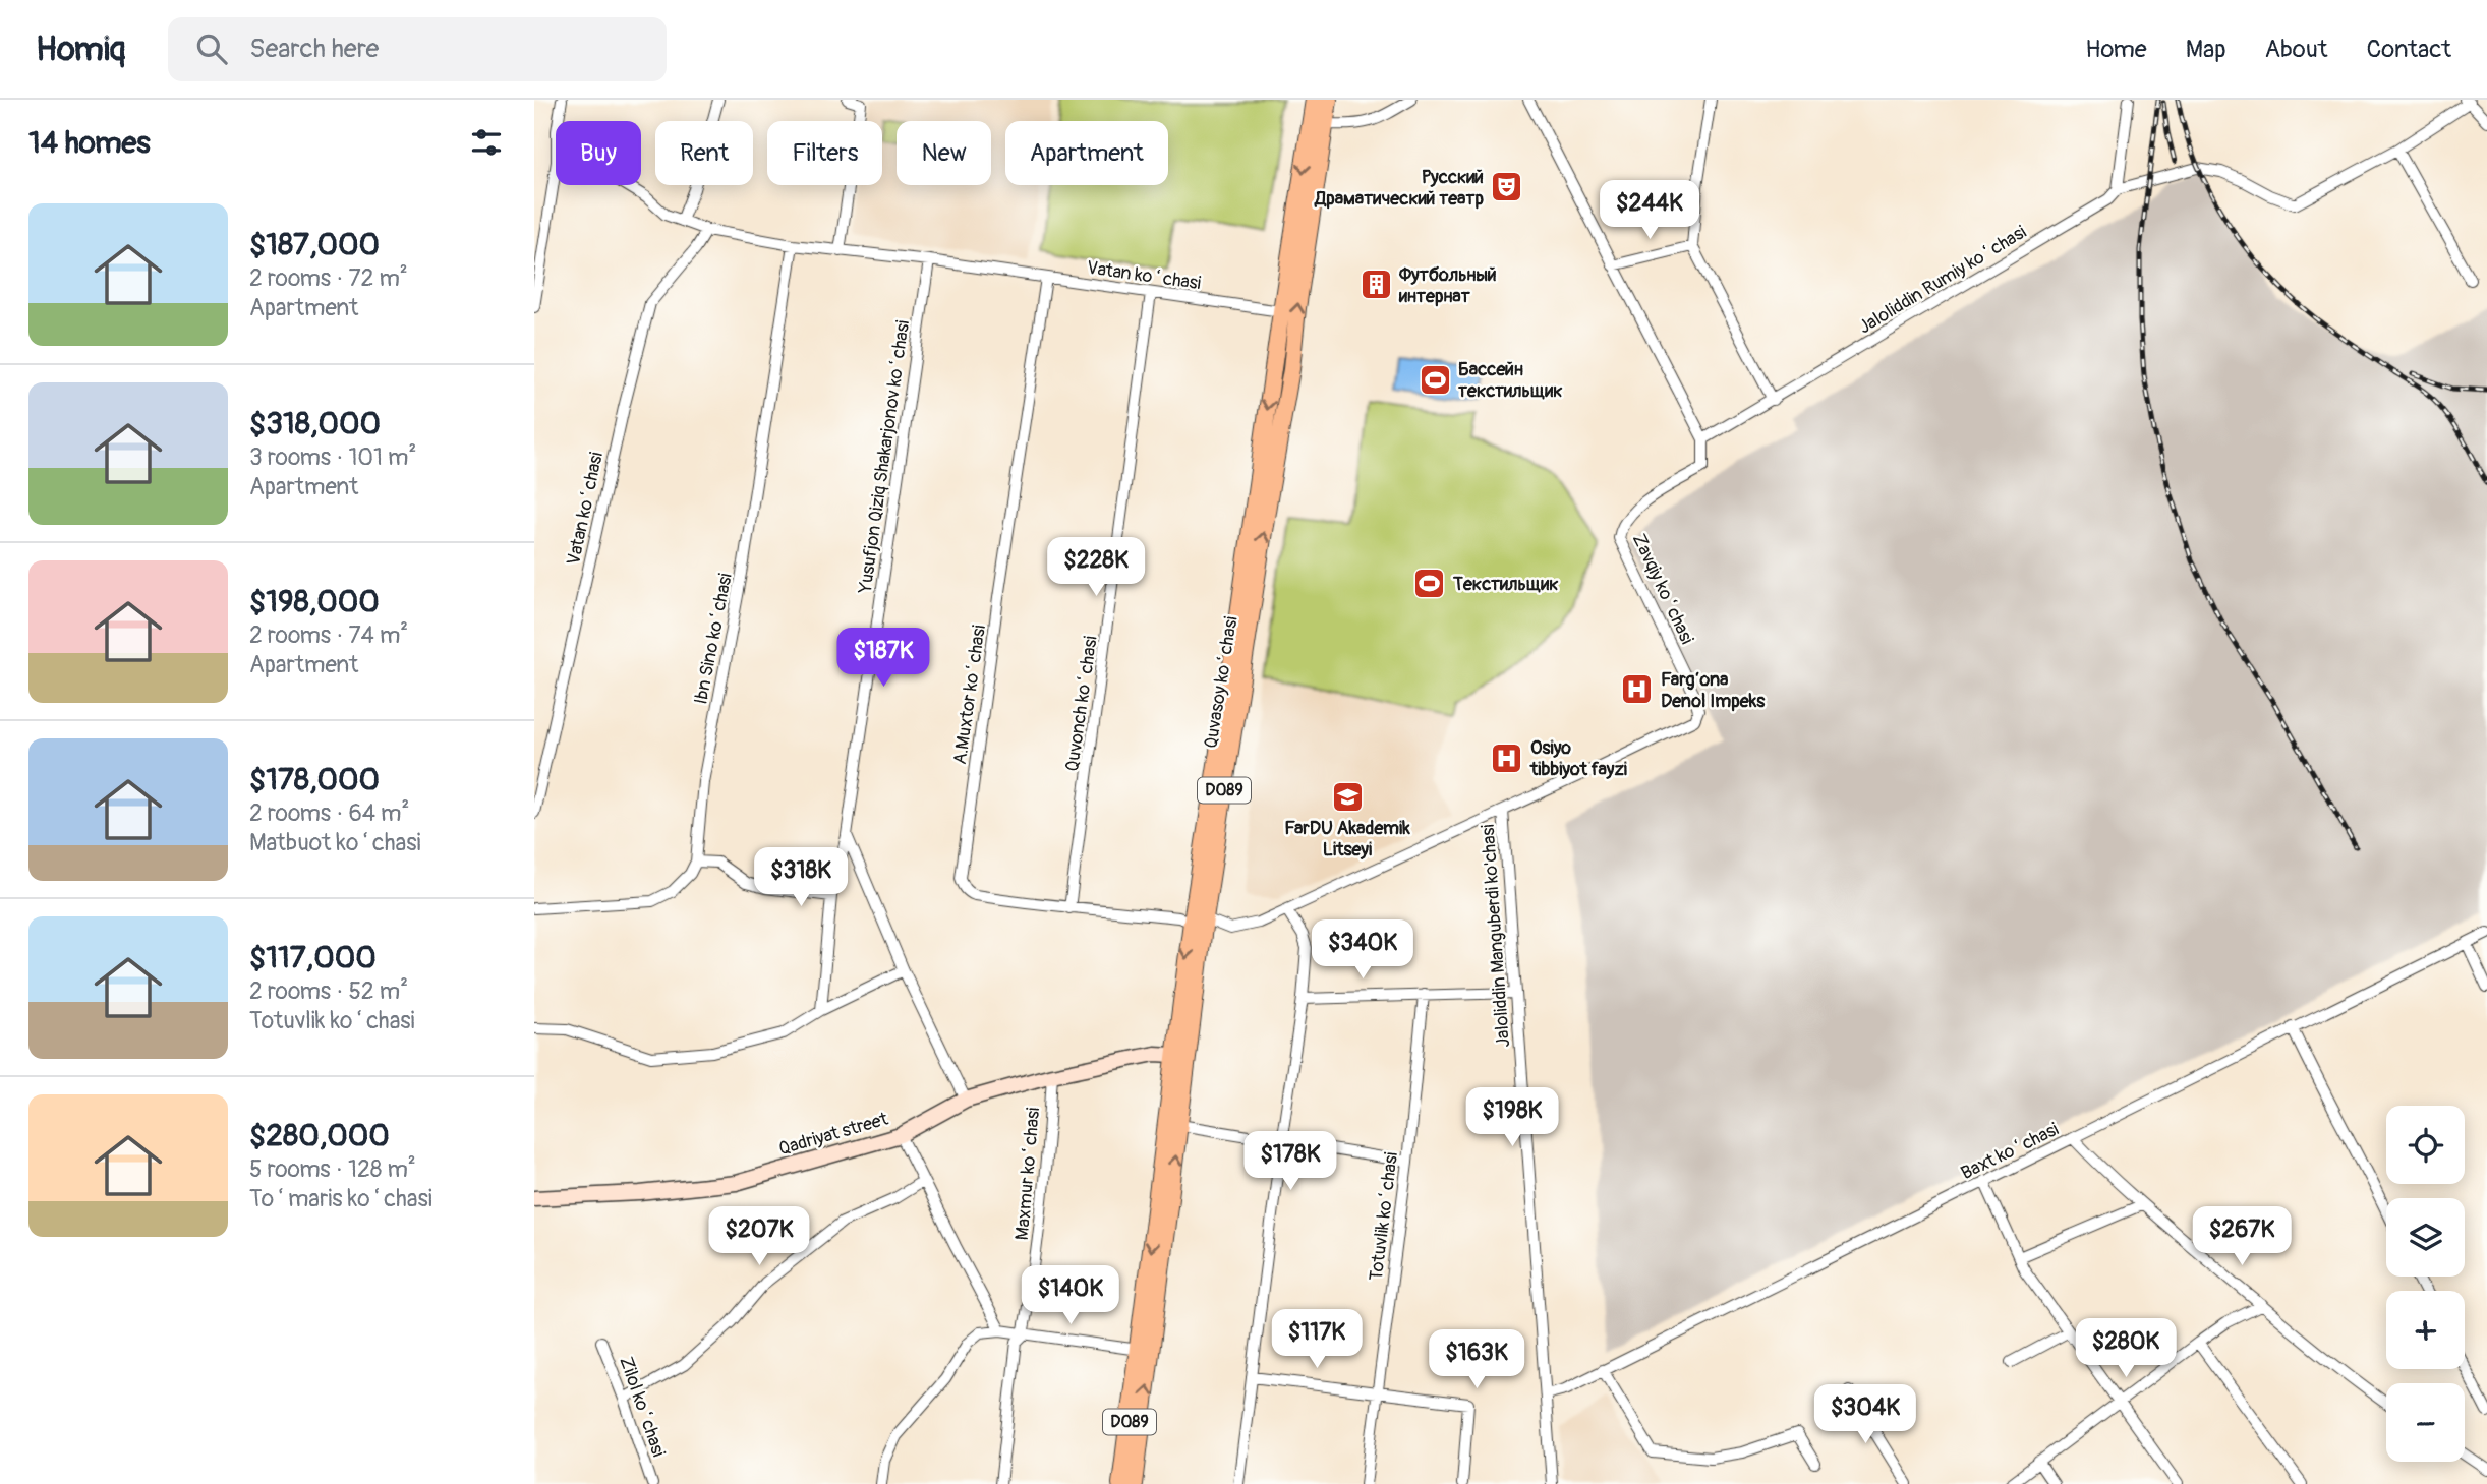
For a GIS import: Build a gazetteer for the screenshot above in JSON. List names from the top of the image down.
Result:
{
  "streets": {
    "main road": ["Quvasoy koʻchasi", "D089"],
    "street": [
      "Vatan koʻchasi",
      "Jaloliddin Rumiy koʻchasi",
      "Yusufjon Qiziq Shakarjonov koʻchasi",
      "Zavqiy koʻchasi",
      "Ibn Sino koʻchasi",
      "A.Muxtor koʻchasi",
      "Quvonch koʻchasi",
      "Jaloliddin Manguberdi ko'chasi",
      "Qadriyat street",
      "Baxt koʻchasi",
      "Maxmur koʻchasi",
      "Totuvlik koʻchasi",
      "Zilol koʻchasi"
    ]
  },
  "crossings": [
    ["Vatan koʻchasi", "Yusufjon Qiziq Shakarjonov koʻchasi"],
    ["Vatan koʻchasi", "Ibn Sino koʻchasi"],
    ["Vatan koʻchasi", "Quvasoy koʻchasi"],
    ["Vatan koʻchasi", "A.Muxtor koʻchasi"],
    ["Vatan koʻchasi", "Quvonch koʻchasi"],
    ["Jaloliddin Rumiy koʻchasi", "Zavqiy koʻchasi"],
    ["Zavqiy koʻchasi", "Quvasoy koʻchasi"],
    ["Zavqiy koʻchasi", "A.Muxtor koʻchasi"],
    ["Zavqiy koʻchasi", "Jaloliddin Manguberdi ko'chasi"],
    ["Quvasoy koʻchasi", "A.Muxtor koʻchasi"],
    ["Quvasoy koʻchasi", "Qadriyat street"],
    ["A.Muxtor koʻchasi", "Quvonch koʻchasi"],
    ["Jaloliddin Manguberdi ko'chasi", "Baxt koʻchasi"],
    ["Qadriyat street", "Maxmur koʻchasi"]
  ],
  "places": {
    "theatre": ["Русский Драматический театр"],
    "building": ["Футбольный интернат"],
    "sports": ["Бассейн текстильщик", "Текстильщик"],
    "hospital": ["Farg‘ona Denol Impeks", "Osiyo tibbiyot fayzi"],
    "school or university": ["FarDU Akademik Litseyi"]
  },
  "page": {
    "header": "Homiq",
    "search": "Search here",
    "nav": [
      "Home",
      "Map",
      "About",
      "Contact"
    ],
    "heading": "14 homes",
    "chip": [
      "Buy",
      "Rent",
      "Filters",
      "New",
      "Apartment"
    ],
    "price": [
      "$244K",
      "$228K",
      "$187K",
      "$318K",
      "$340K",
      "$198K",
      "$178K",
      "$207K",
      "$267K",
      "$140K",
      "$117K",
      "$280K",
      "$163K",
      "$304K"
    ],
    "list": [
      {
        "name": "$187,000",
        "note": "2 rooms · 72 m² · Apartment"
      },
      {
        "name": "$318,000",
        "note": "3 rooms · 101 m² · Apartment"
      },
      {
        "name": "$198,000",
        "note": "2 rooms · 74 m² · Apartment"
      },
      {
        "name": "$178,000",
        "note": "2 rooms · 64 m² · Matbuot koʻchasi"
      },
      {
        "name": "$117,000",
        "note": "2 rooms · 52 m² · Totuvlik koʻchasi"
      },
      {
        "name": "$280,000",
        "note": "5 rooms · 128 m² · Toʻmaris koʻchasi"
      }
    ],
    "map_buttons": ["+", "−"]
  }
}
